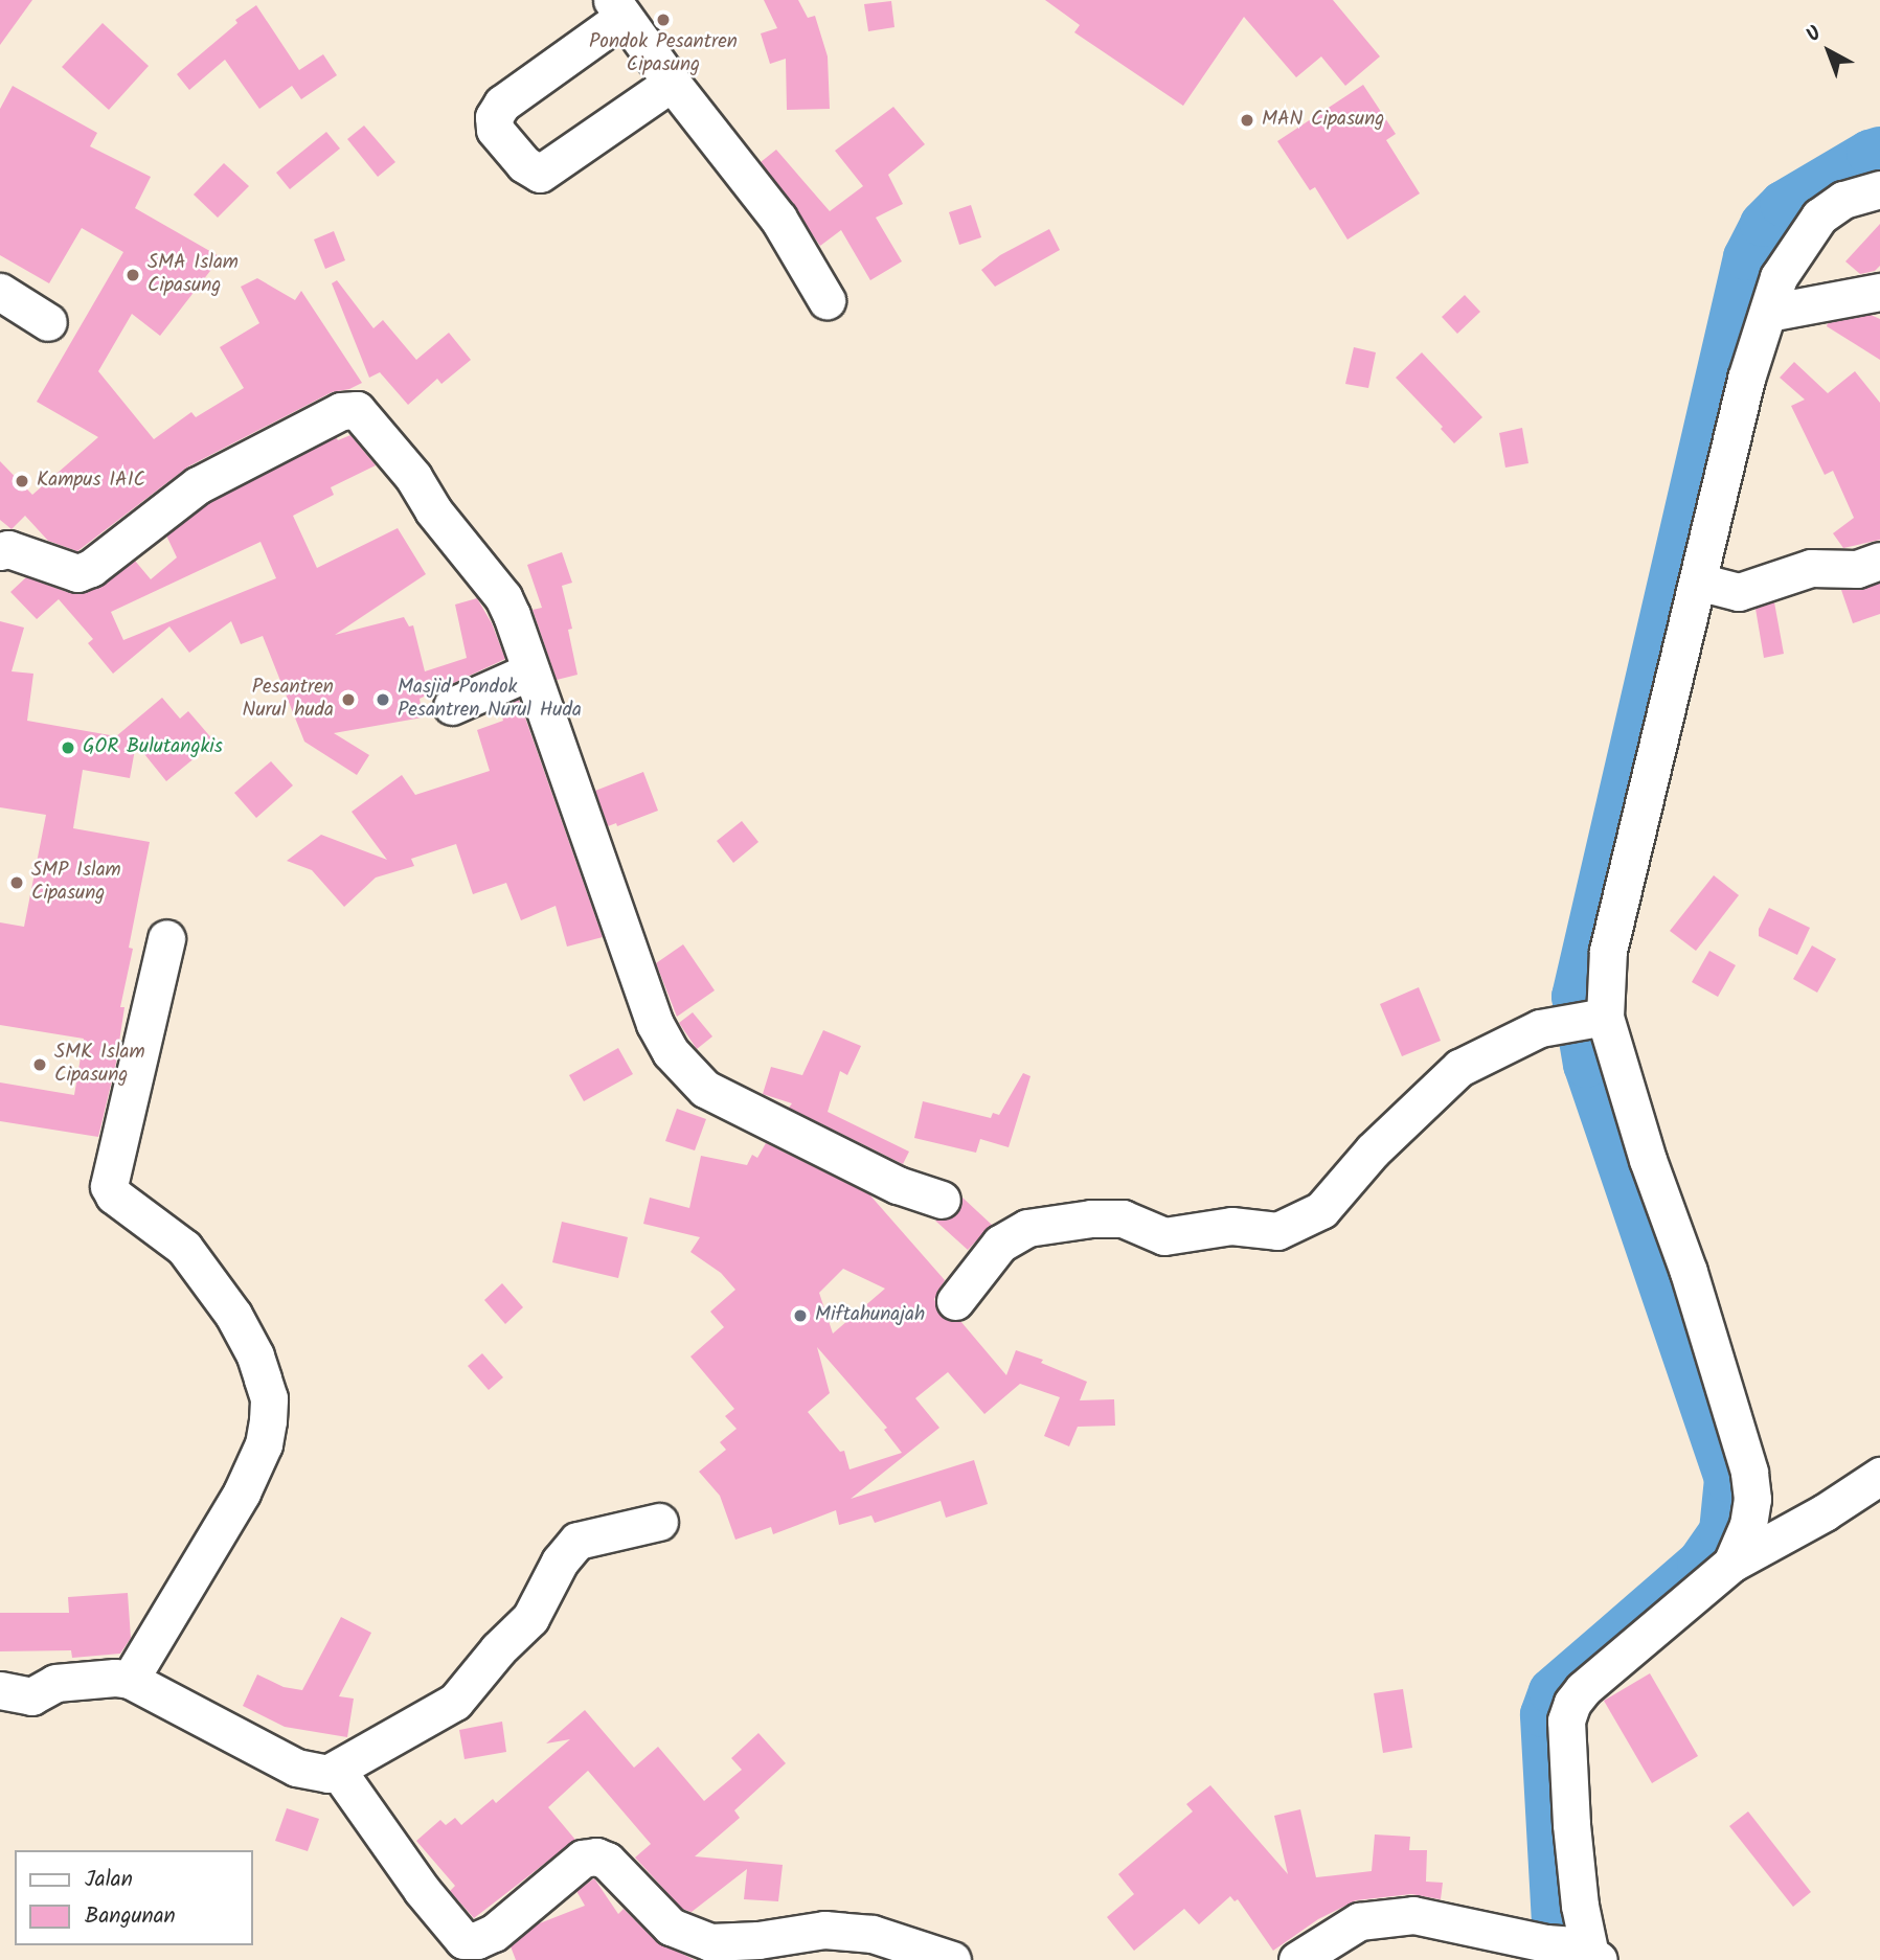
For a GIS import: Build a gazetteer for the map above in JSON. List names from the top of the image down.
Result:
{
  "places": [
    "Pondok Pesantren Cipasung",
    "MAN Cipasung",
    "SMA Islam Cipasung",
    "Kampus IAIC",
    "Pesantren Nurul huda",
    "Masjid Pondok Pesantren Nurul Huda",
    "GOR Bulutangkis",
    "SMP Islam Cipasung",
    "SMK Islam Cipasung",
    "Miftahunajah"
  ],
  "legend": ["Jalan", "Bangunan"],
  "north": "top left"
}
